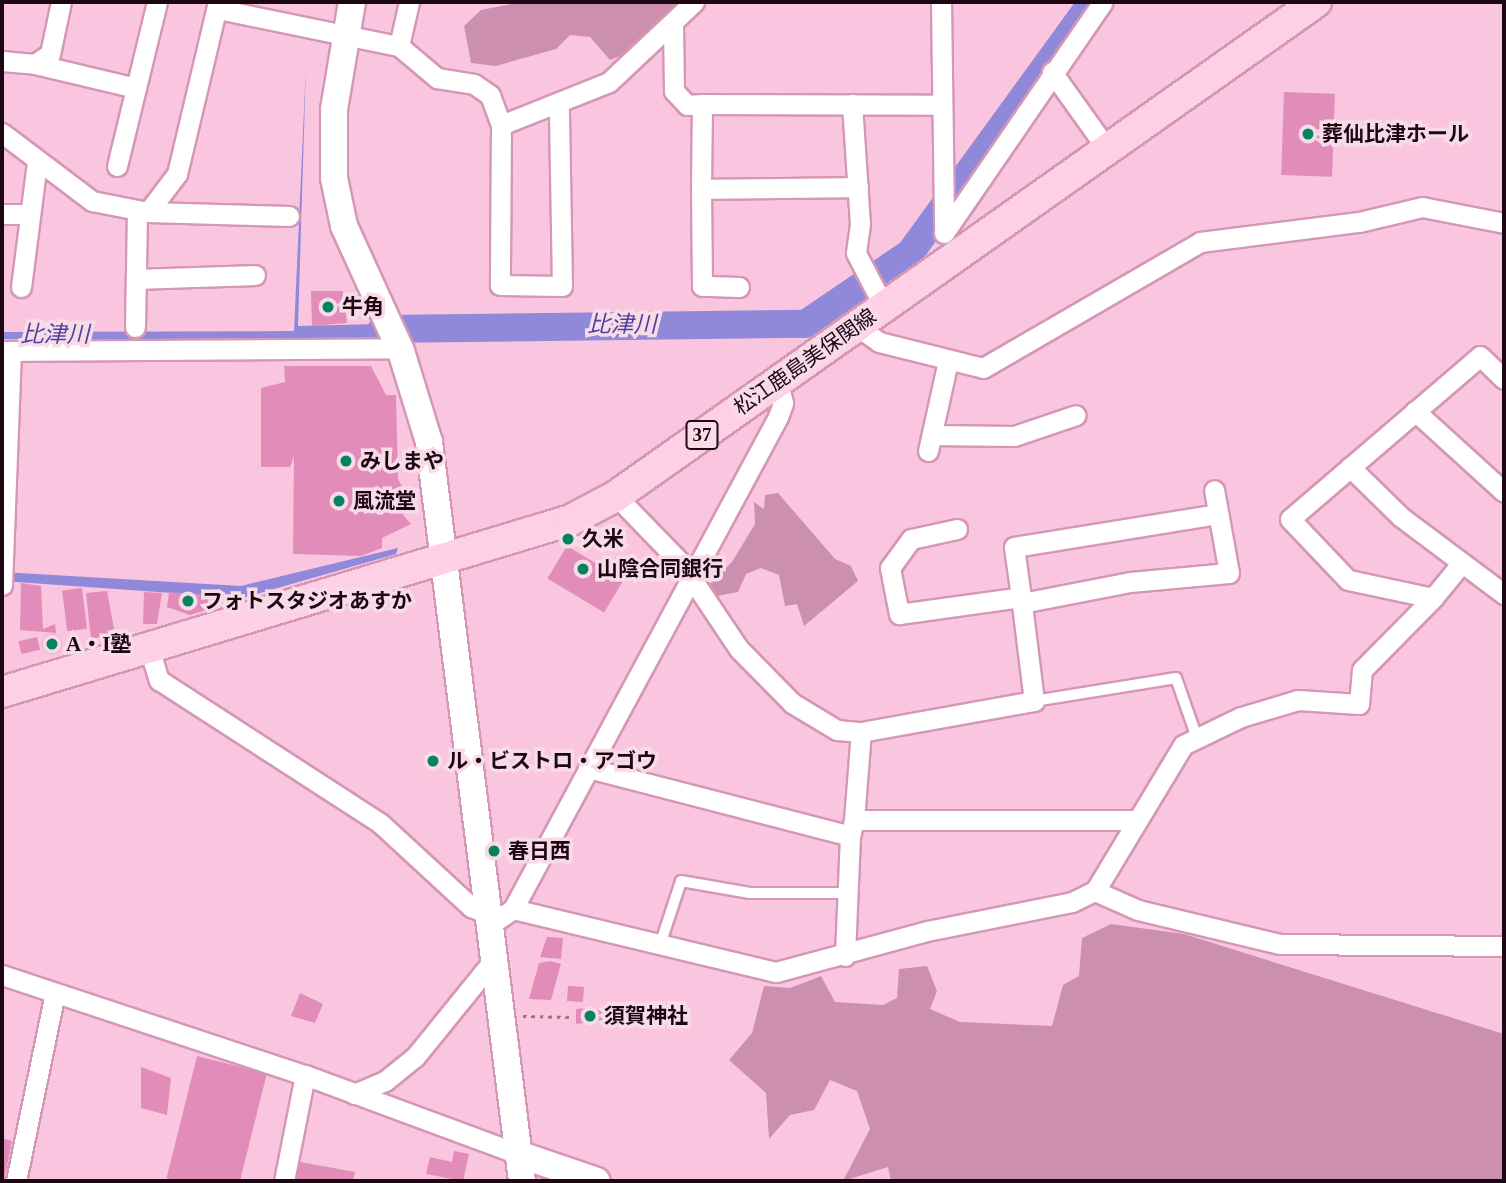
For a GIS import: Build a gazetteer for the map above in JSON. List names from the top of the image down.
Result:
{
  "streets": {
    "main road": ["松江鹿島美保関線", "37"]
  },
  "water": ["比津川"],
  "places": [
    "葬仙比津ホール",
    "牛角",
    "みしまや",
    "風流堂",
    "久米",
    "山陰合同銀行",
    "フォトスタジオあすか",
    "A・I塾",
    "ル・ビストロ・アゴウ",
    "春日西",
    "須賀神社"
  ]
}
